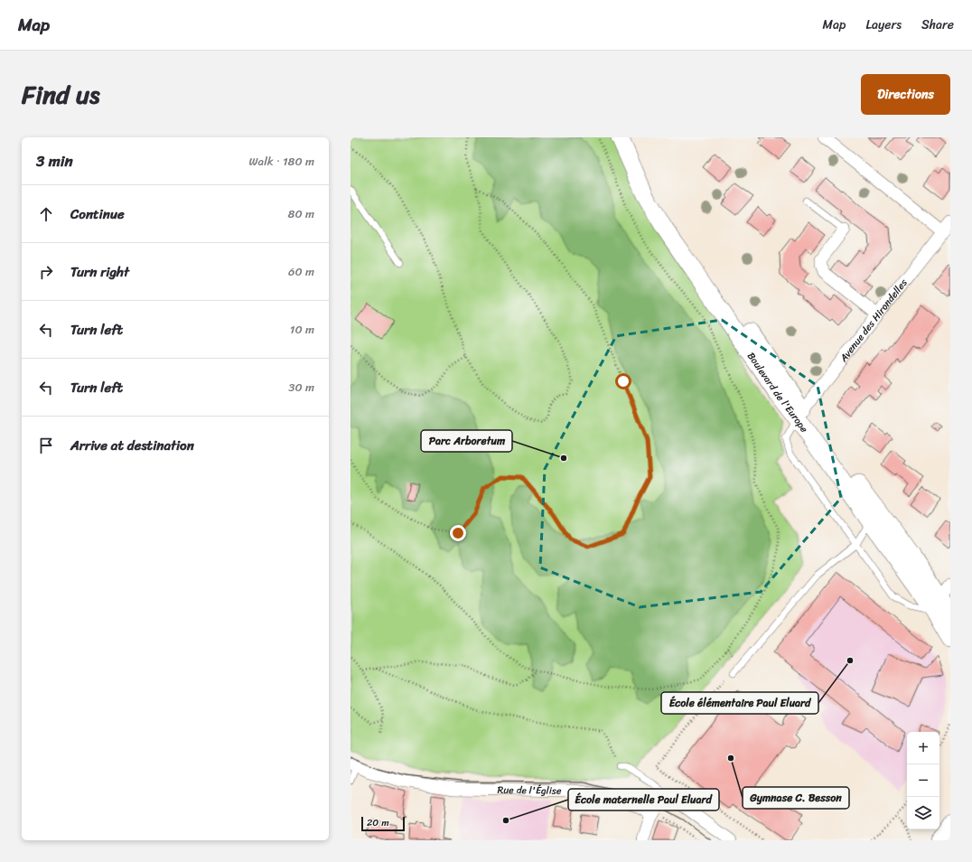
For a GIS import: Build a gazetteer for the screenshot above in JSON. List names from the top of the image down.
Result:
{
  "streets": {
    "main road": ["Boulevard de l'Europe"],
    "street": ["Avenue des Hirondelles", "Rue de l'Église"]
  },
  "crossings": [
    ["Avenue des Hirondelles", "Boulevard de l'Europe"]
  ],
  "places": [
    "Parc Arboretum",
    "École élémentaire Paul Eluard",
    "Gymnase C. Besson",
    "École maternelle Paul Eluard"
  ],
  "scale_bar": "20 m",
  "page": {
    "header": "Map",
    "nav": ["Map", "Layers", "Share"],
    "title": "Find us",
    "buttons": "Directions",
    "heading": ["3 min", "Walk · 180 m"],
    "list": [
      ["Continue", "80 m"],
      ["Turn right", "60 m"],
      ["Turn left", "10 m"],
      ["Turn left", "30 m"],
      "Arrive at destination"
    ],
    "map_buttons": ["+", "−"],
    "scale": "20 m"
  }
}
